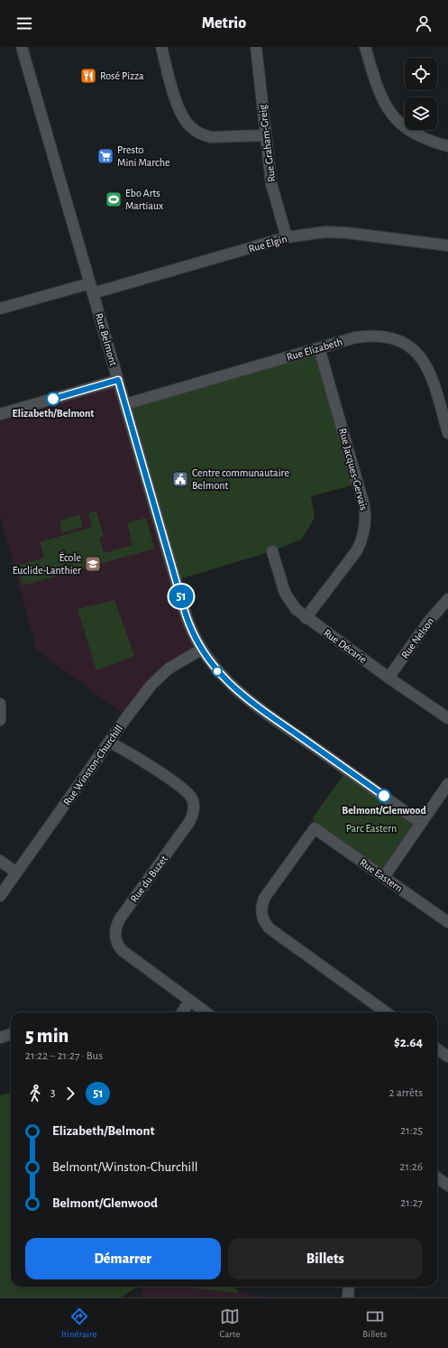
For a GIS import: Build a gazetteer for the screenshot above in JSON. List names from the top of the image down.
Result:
{
  "streets": {
    "street": [
      "Rue Graham-Greig",
      "Rue Elgin",
      "Rue Belmont",
      "Rue Elizabeth",
      "Rue Jacques-Gervais",
      "Rue Nelson",
      "Rue Décarie",
      "Rue Winston-Churchill",
      "Rue Eastern",
      "Rue du Buzet"
    ]
  },
  "crossings": [
    ["Rue Graham-Greig", "Rue Elgin"],
    ["Rue Elgin", "Rue Belmont"],
    ["Rue Belmont", "Rue Elizabeth"],
    ["Rue Belmont", "Rue Winston-Churchill"],
    ["Rue Elizabeth", "Rue Jacques-Gervais"],
    ["Rue Jacques-Gervais", "Rue Décarie"],
    ["Rue Nelson", "Rue Décarie"],
    ["Rue Winston-Churchill", "Rue du Buzet"]
  ],
  "parks": ["Parc Eastern"],
  "places": {
    "restaurant": ["Rosé Pizza"],
    "supermarket": ["Presto Mini Marche"],
    "sports": ["Ebo Arts Martiaux"],
    "other": ["Elizabeth/Belmont", "Belmont/Glenwood"],
    "public building": ["Centre communautaire Belmont"],
    "school or university": ["École Euclide-Lanthier"]
  },
  "lines": ["bus line 51"],
  "page": {
    "header": "Metrio",
    "on_map": "51",
    "heading": ["5 min", "21:22 – 21:27 · Bus", "$2.64"],
    "legs": ["3", "51", "2 arrêts"],
    "list": [
      {
        "name": "Elizabeth/Belmont",
        "value": "21:25"
      },
      {
        "name": "Belmont/Winston-Churchill",
        "value": "21:26"
      },
      {
        "name": "Belmont/Glenwood",
        "value": "21:27"
      }
    ],
    "buttons": ["Démarrer", "Billets"],
    "tabs": ["Itinéraire", "Carte", "Billets"]
  }
}
